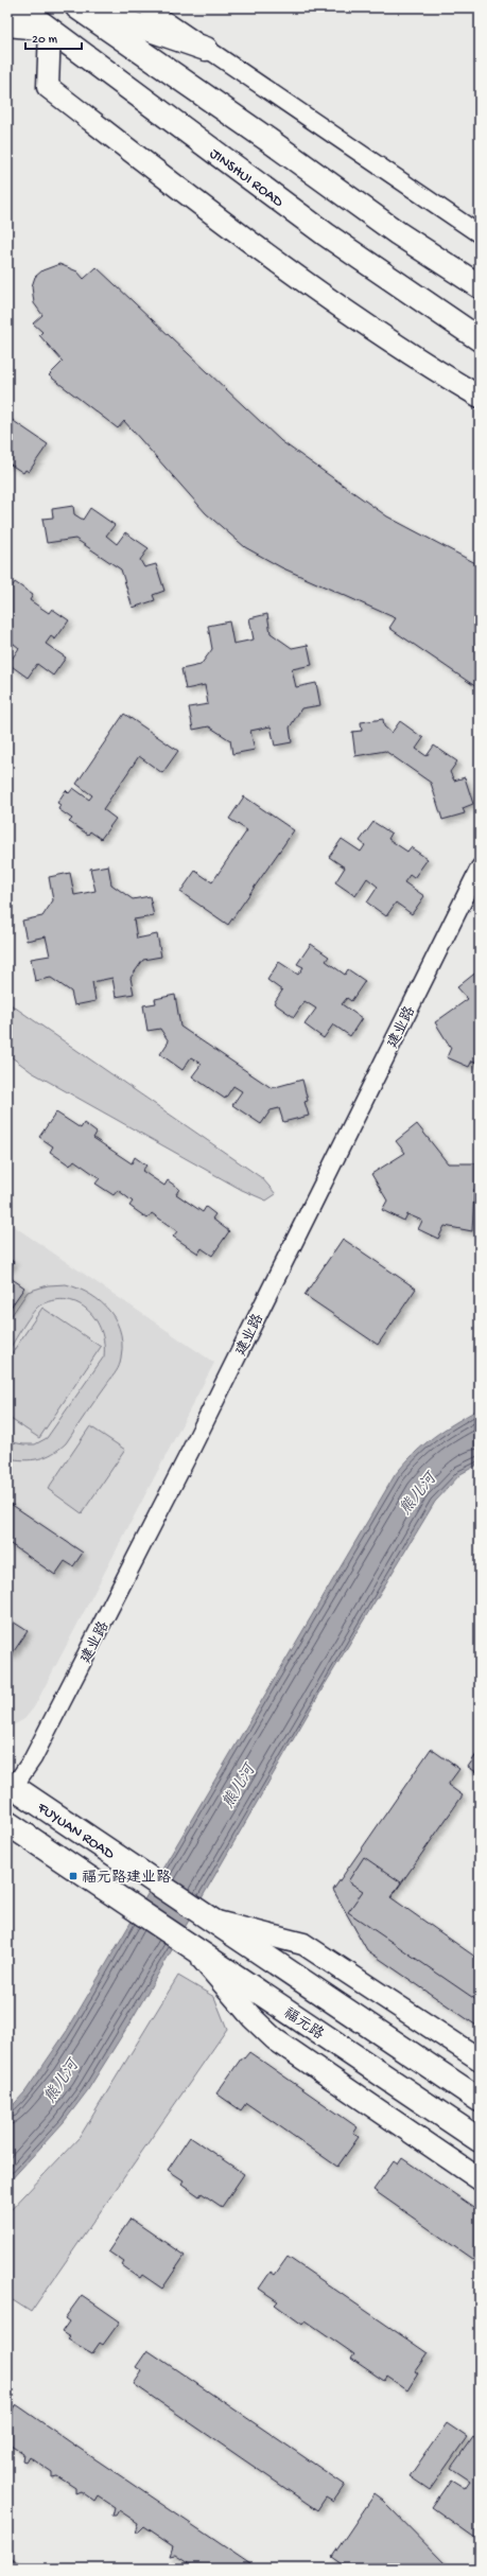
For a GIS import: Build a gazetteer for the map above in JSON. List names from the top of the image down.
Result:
{
  "streets": {
    "main road": ["JINSHUI ROAD", "FUYUAN ROAD", "福元路"],
    "street": ["建业路"]
  },
  "crossings": [
    ["建业路", "FUYUAN ROAD"]
  ],
  "water": ["熊儿河"],
  "places": {
    "transit": ["福元路建业路"]
  },
  "scale_bar": "20 m"
}
